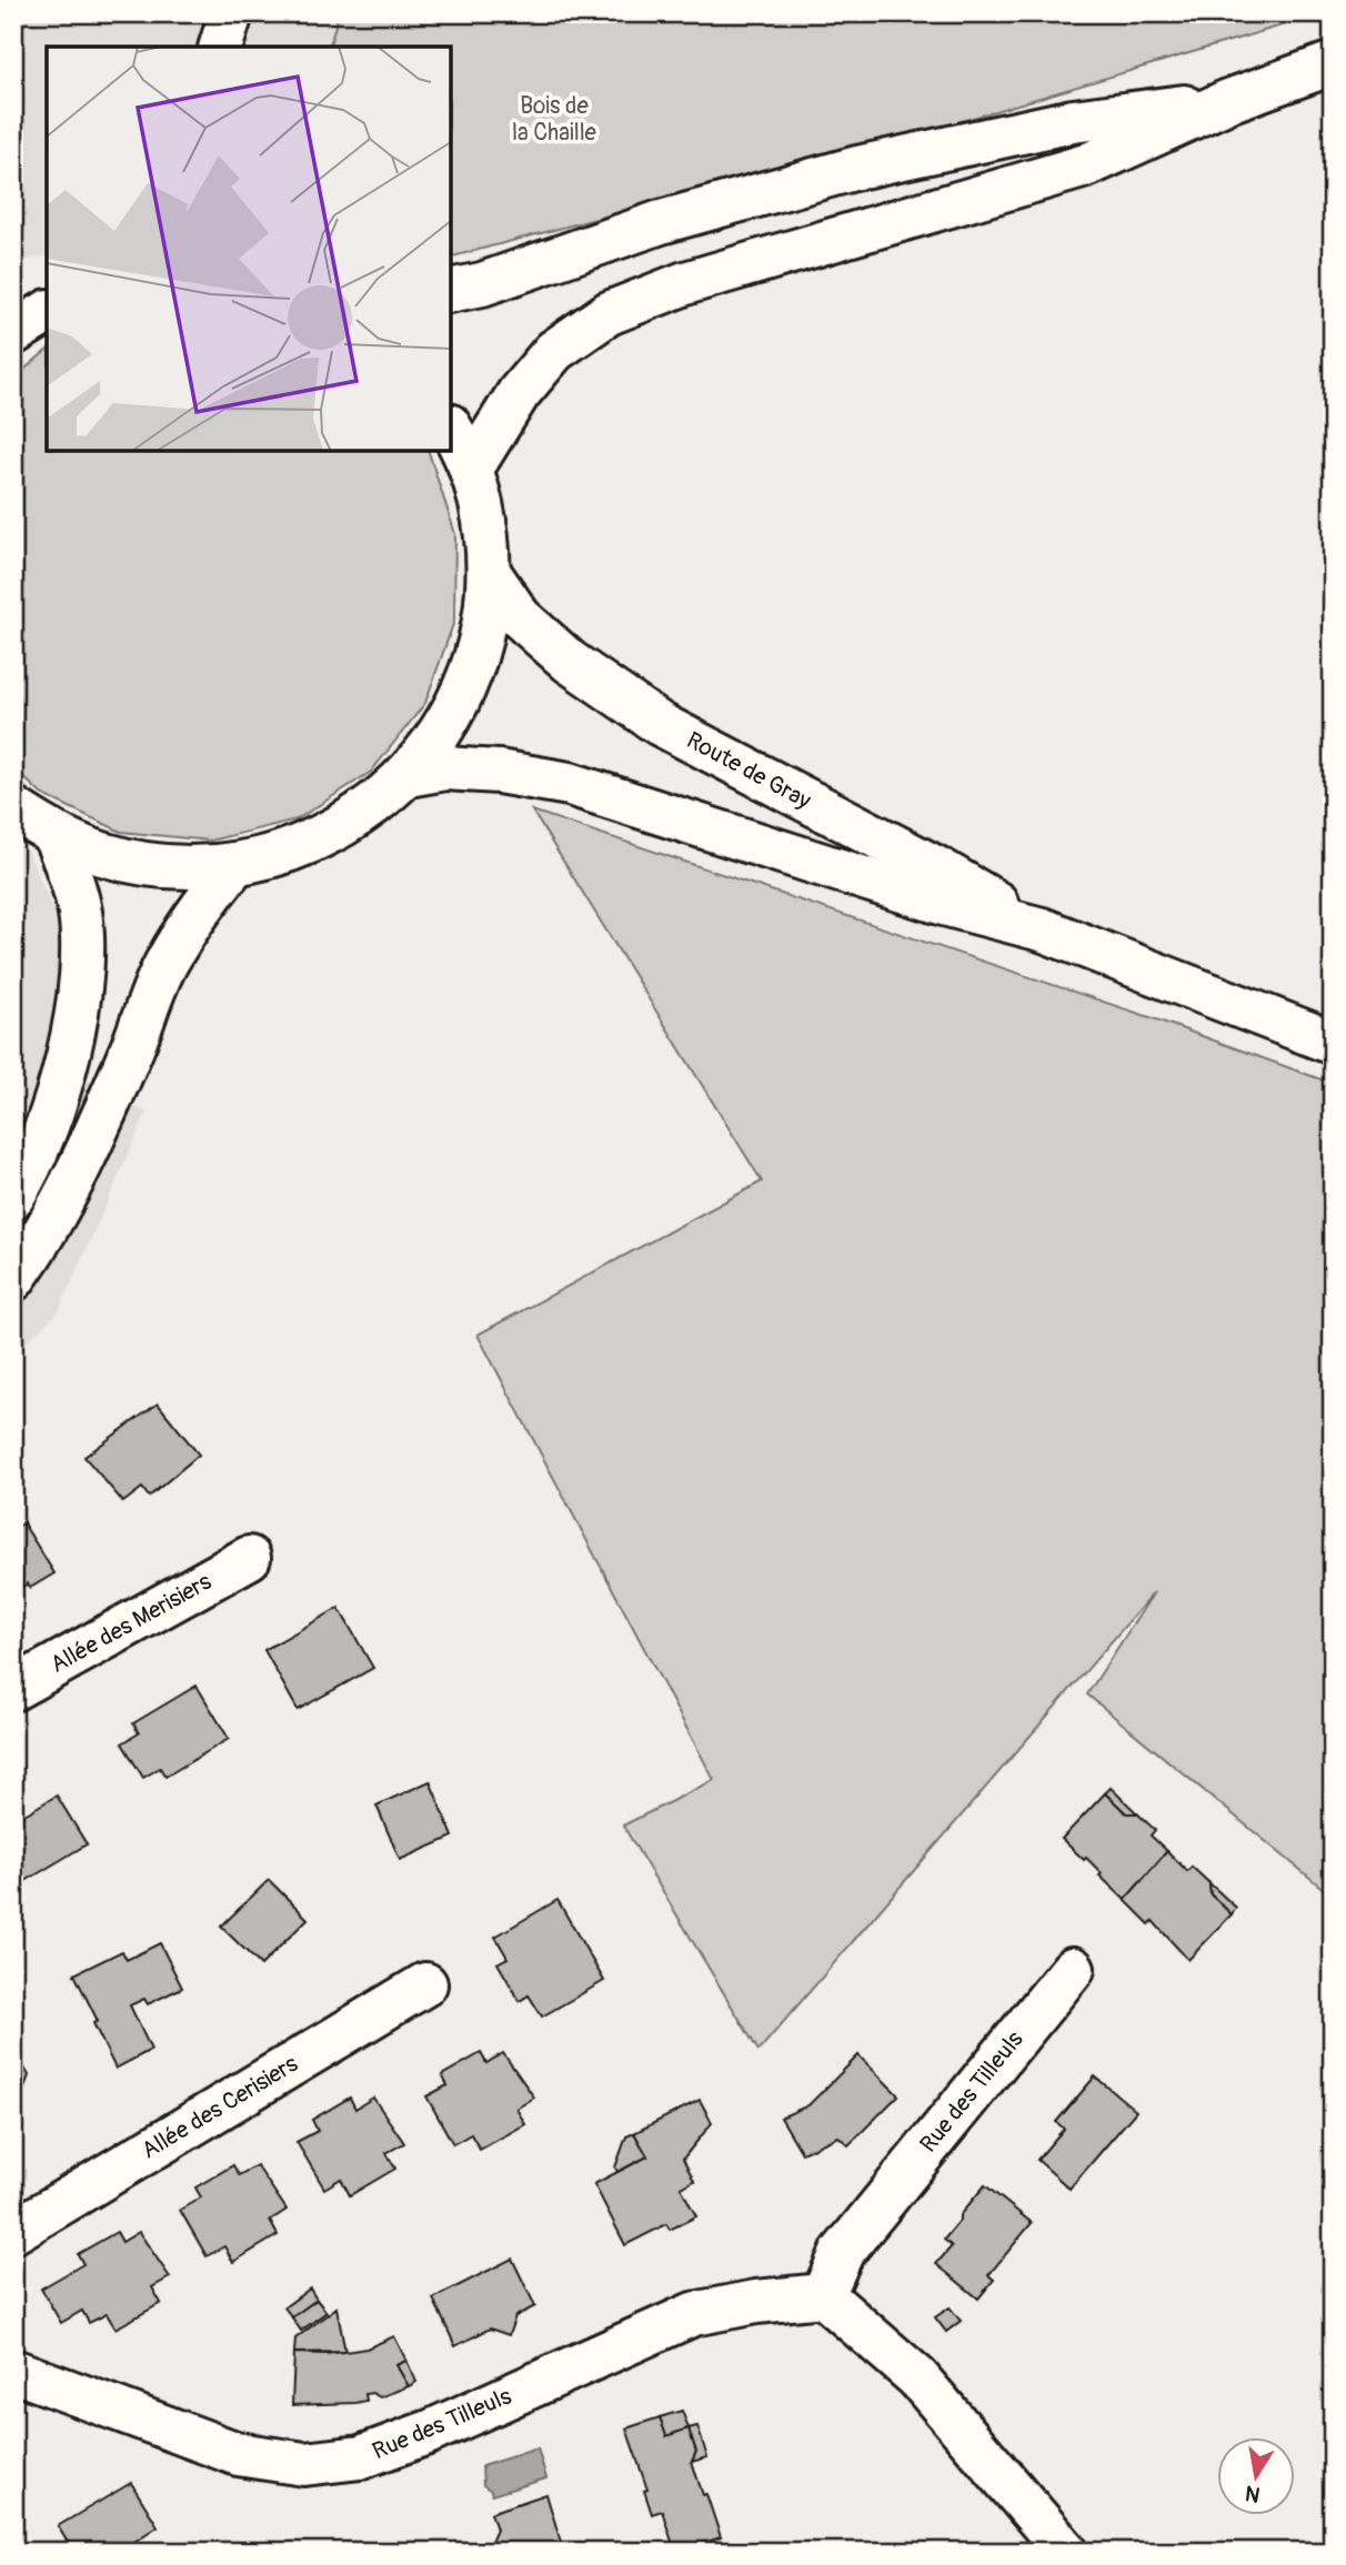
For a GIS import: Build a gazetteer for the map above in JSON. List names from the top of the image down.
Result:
{
  "streets": {
    "main road": [
      "Route de Gray",
      "Allée des Merisiers",
      "Rue des Tilleuls",
      "Allée des Cerisiers"
    ]
  },
  "parks": ["Bois de la Chaille"],
  "north": "bottom"
}
